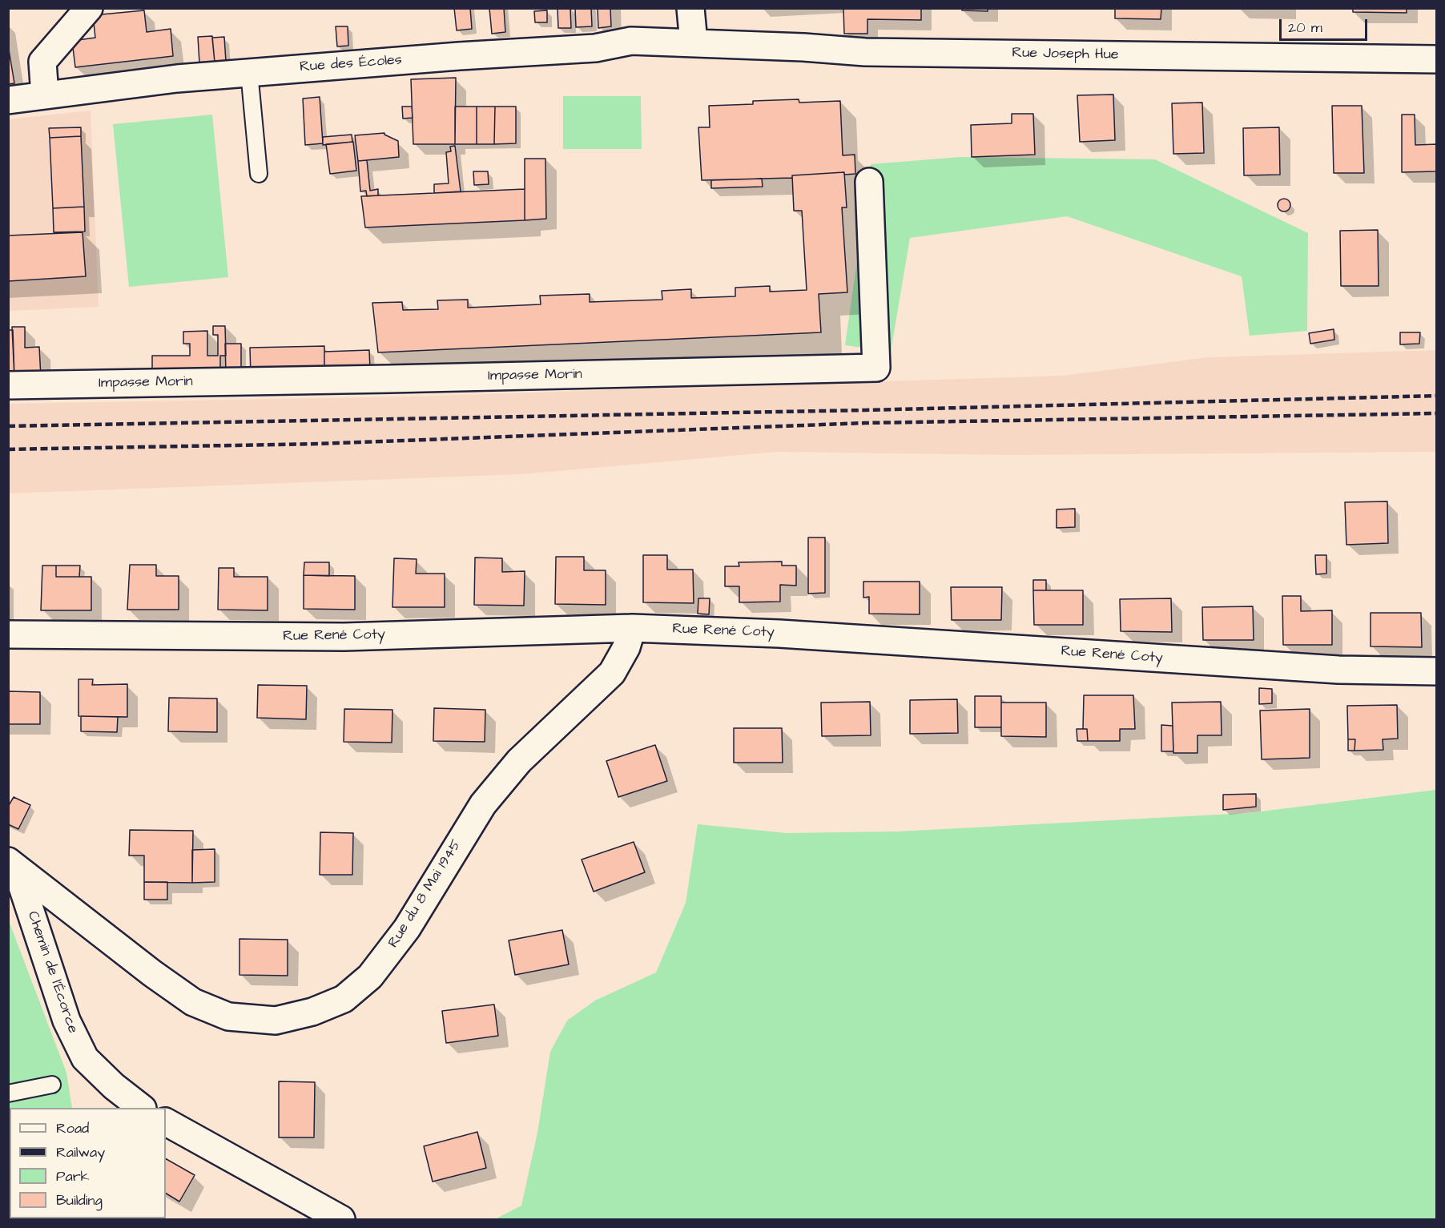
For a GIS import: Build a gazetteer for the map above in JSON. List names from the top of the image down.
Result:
{
  "streets": {
    "street": [
      "Rue Joseph Hue",
      "Rue des Écoles",
      "Impasse Morin",
      "Rue René Coty",
      "Rue du 8 Mai 1945",
      "Chemin de l'Écorce"
    ]
  },
  "crossings": [
    ["Rue Joseph Hue", "Rue des Écoles"],
    ["Rue René Coty", "Rue du 8 Mai 1945"],
    ["Rue du 8 Mai 1945", "Chemin de l'Écorce"]
  ],
  "legend": [
    "Road",
    "Railway",
    "Park",
    "Building"
  ],
  "scale_bar": "20 m"
}
